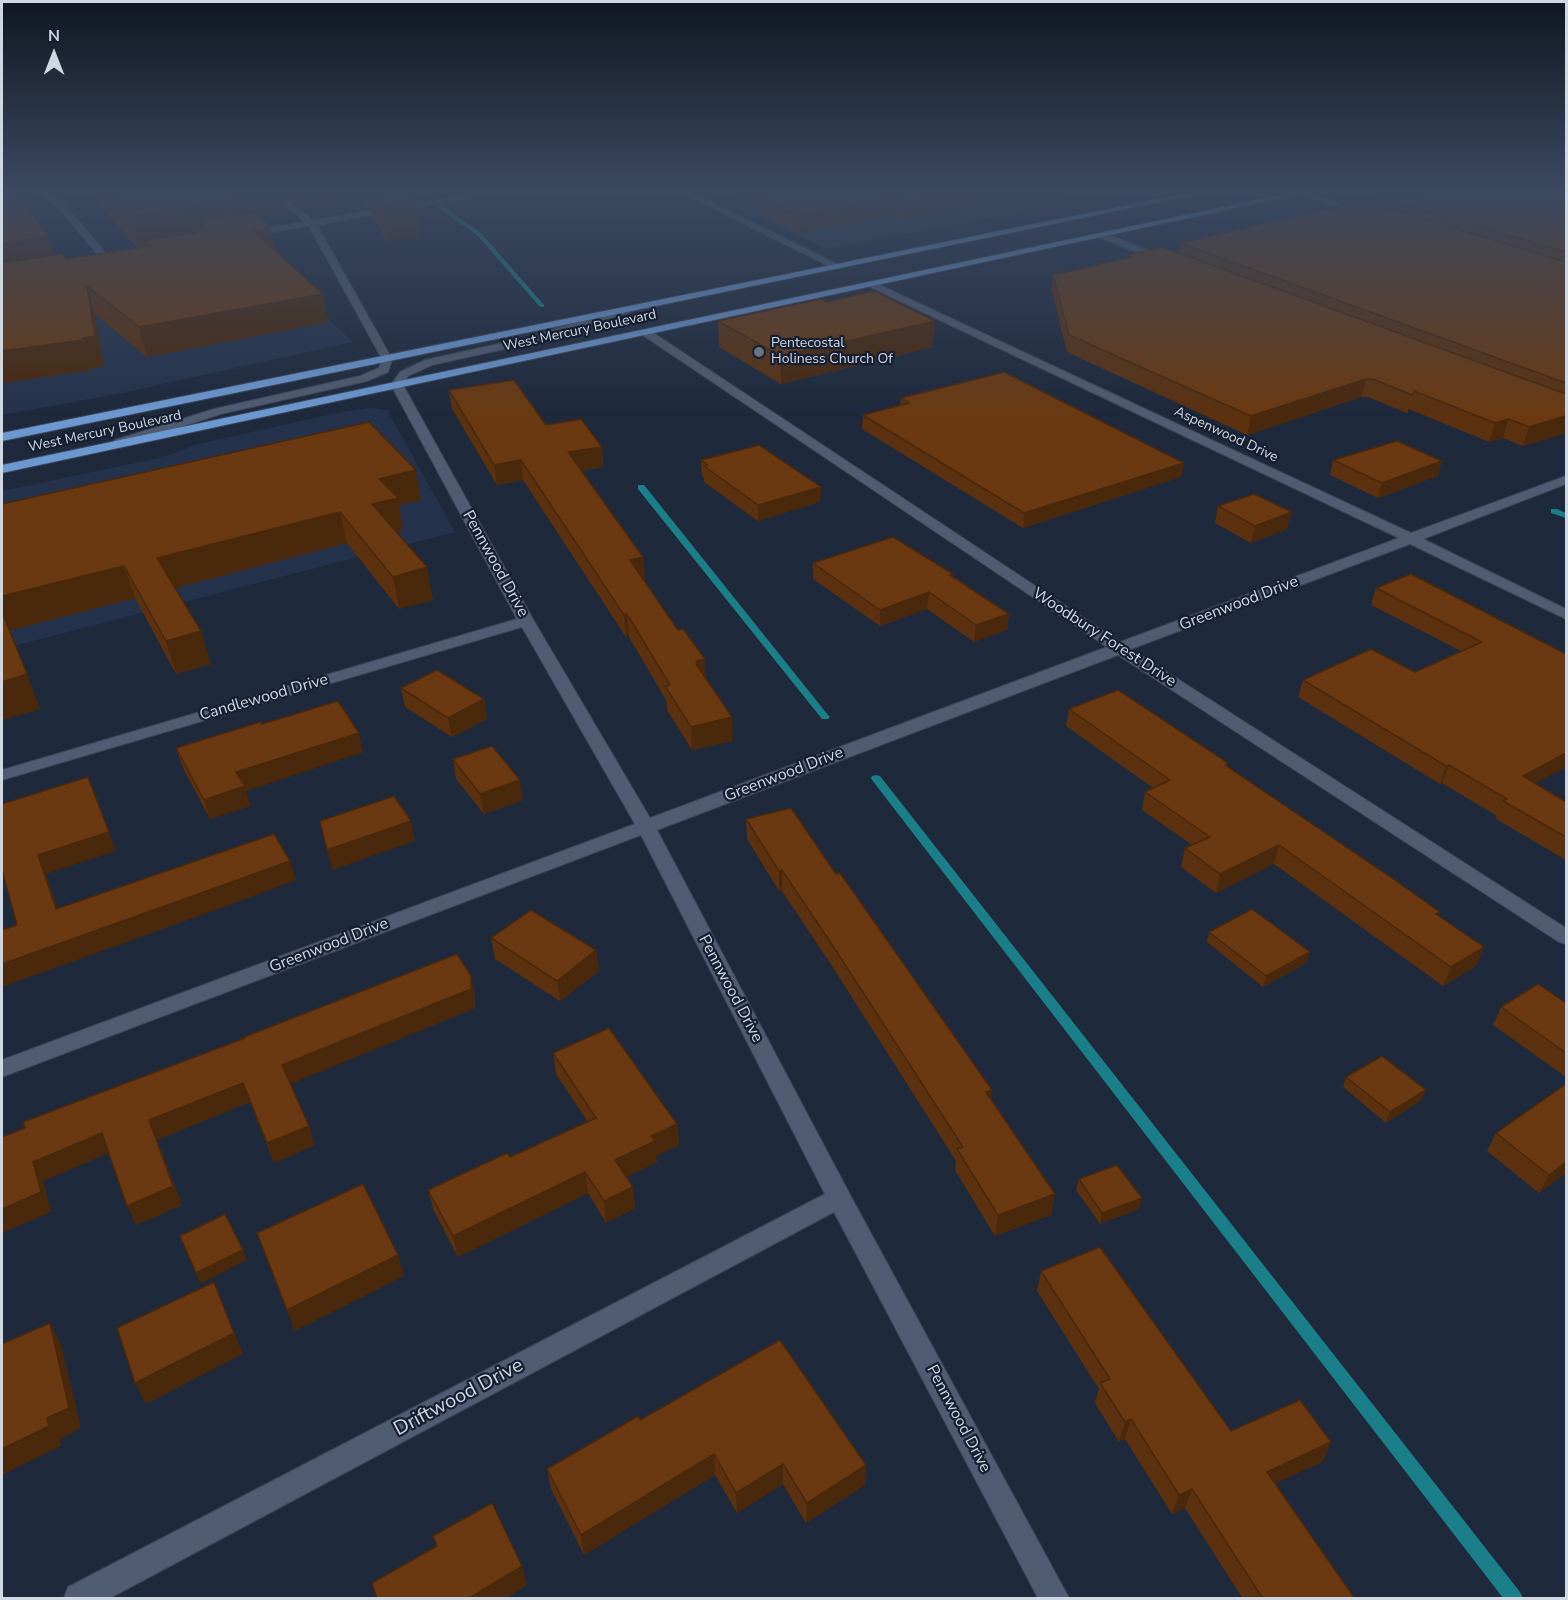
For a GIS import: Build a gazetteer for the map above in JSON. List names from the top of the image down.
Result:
{
  "streets": {
    "highway": ["West Mercury Boulevard"],
    "street": [
      "Aspenwood Drive",
      "Pennwood Drive",
      "Greenwood Drive",
      "Woodbury Forest Drive",
      "Candlewood Drive",
      "Driftwood Drive"
    ]
  },
  "crossings": [
    ["West Mercury Boulevard", "Aspenwood Drive"],
    ["West Mercury Boulevard", "Pennwood Drive"],
    ["West Mercury Boulevard", "Woodbury Forest Drive"],
    ["Aspenwood Drive", "Greenwood Drive"],
    ["Pennwood Drive", "Greenwood Drive"],
    ["Pennwood Drive", "Candlewood Drive"],
    ["Pennwood Drive", "Driftwood Drive"],
    ["Greenwood Drive", "Woodbury Forest Drive"]
  ],
  "places": ["Pentecostal Holiness Church Of"],
  "north": "top"
}
